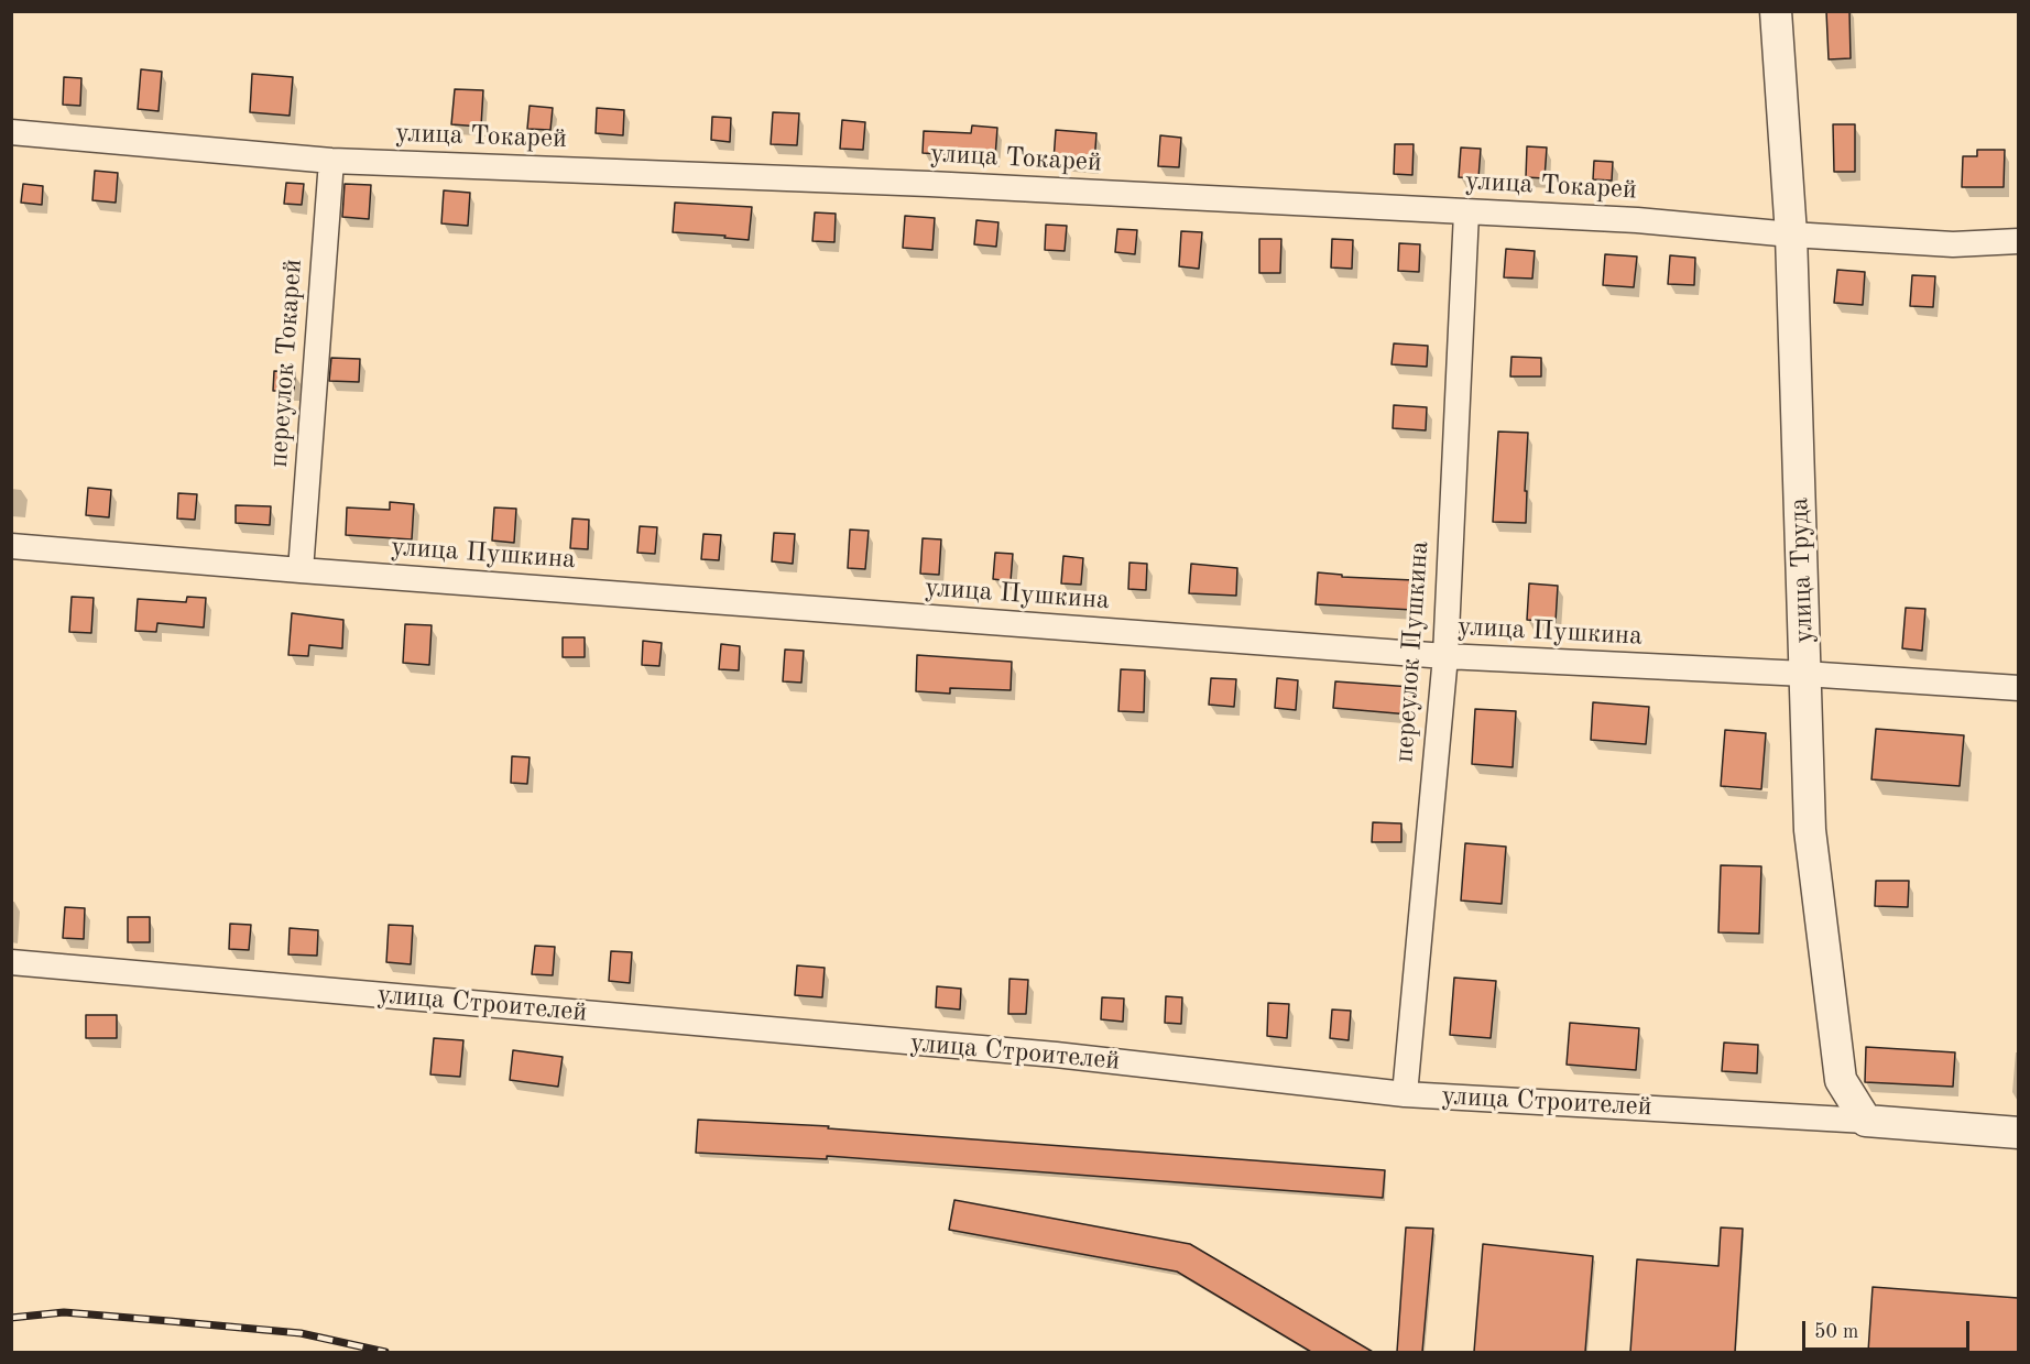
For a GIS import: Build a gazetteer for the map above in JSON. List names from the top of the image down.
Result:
{
  "streets": {
    "street": [
      "улица Токарей",
      "переулок Токарей",
      "улица Пушкина",
      "улица Труда",
      "переулок Пушкина",
      "улица Строителей"
    ]
  },
  "crossings": [
    ["улица Токарей", "переулок Токарей"],
    ["улица Токарей", "улица Труда"],
    ["улица Токарей", "переулок Пушкина"],
    ["переулок Токарей", "улица Пушкина"],
    ["улица Пушкина", "улица Труда"],
    ["улица Пушкина", "переулок Пушкина"],
    ["улица Труда", "улица Строителей"],
    ["переулок Пушкина", "улица Строителей"]
  ],
  "scale_bar": "50 m"
}
